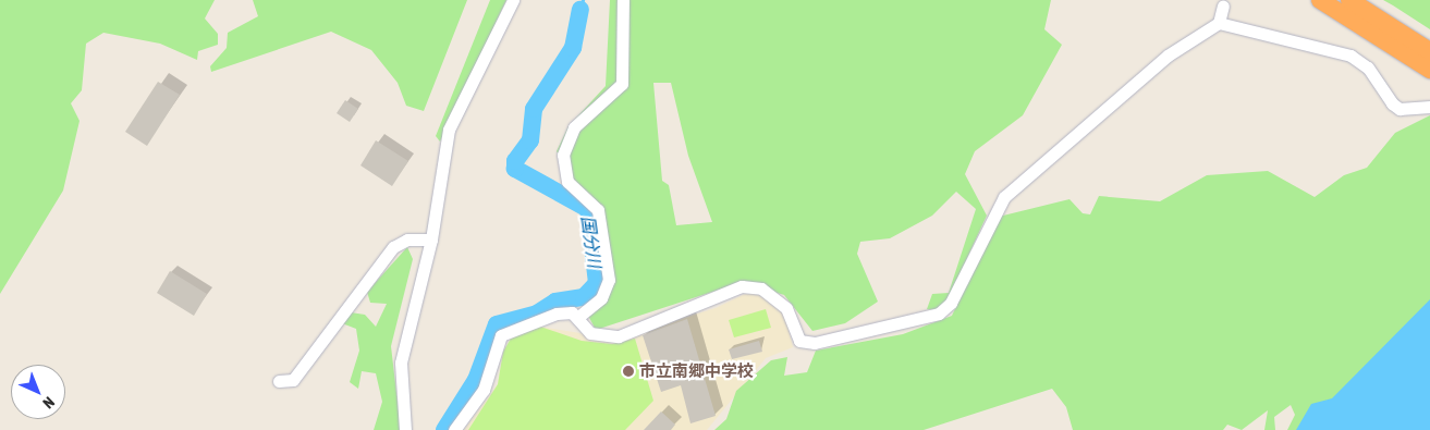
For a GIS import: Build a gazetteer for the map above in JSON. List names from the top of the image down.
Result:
{
  "water": ["国分川"],
  "places": ["市立南郷中学校"],
  "north": "bottom right"
}
